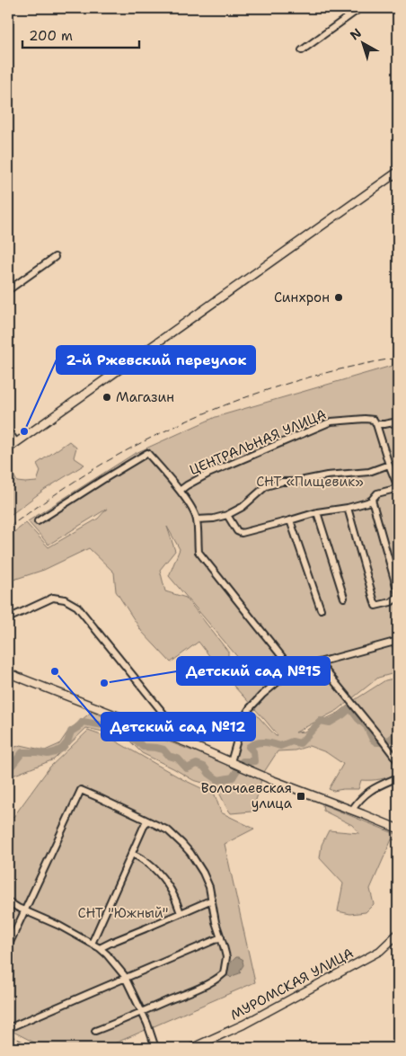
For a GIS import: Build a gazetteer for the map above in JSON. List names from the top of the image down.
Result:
{
  "streets": {
    "main road": ["МУРОМСКАЯ УЛИЦА"],
    "street": ["ЦЕНТРАЛЬНАЯ УЛИЦА"]
  },
  "parks": ["СНТ «Пищевик»", "СНТ \"Южный\""],
  "places": {
    "other": [
      "Синхрон",
      "Магазин",
      "2-й Ржевский переулок",
      "Детский сад №12",
      "Детский сад №15"
    ],
    "transit": ["Волочаевская улица"]
  },
  "scale_bar": "200 m",
  "north": "top left"
}
